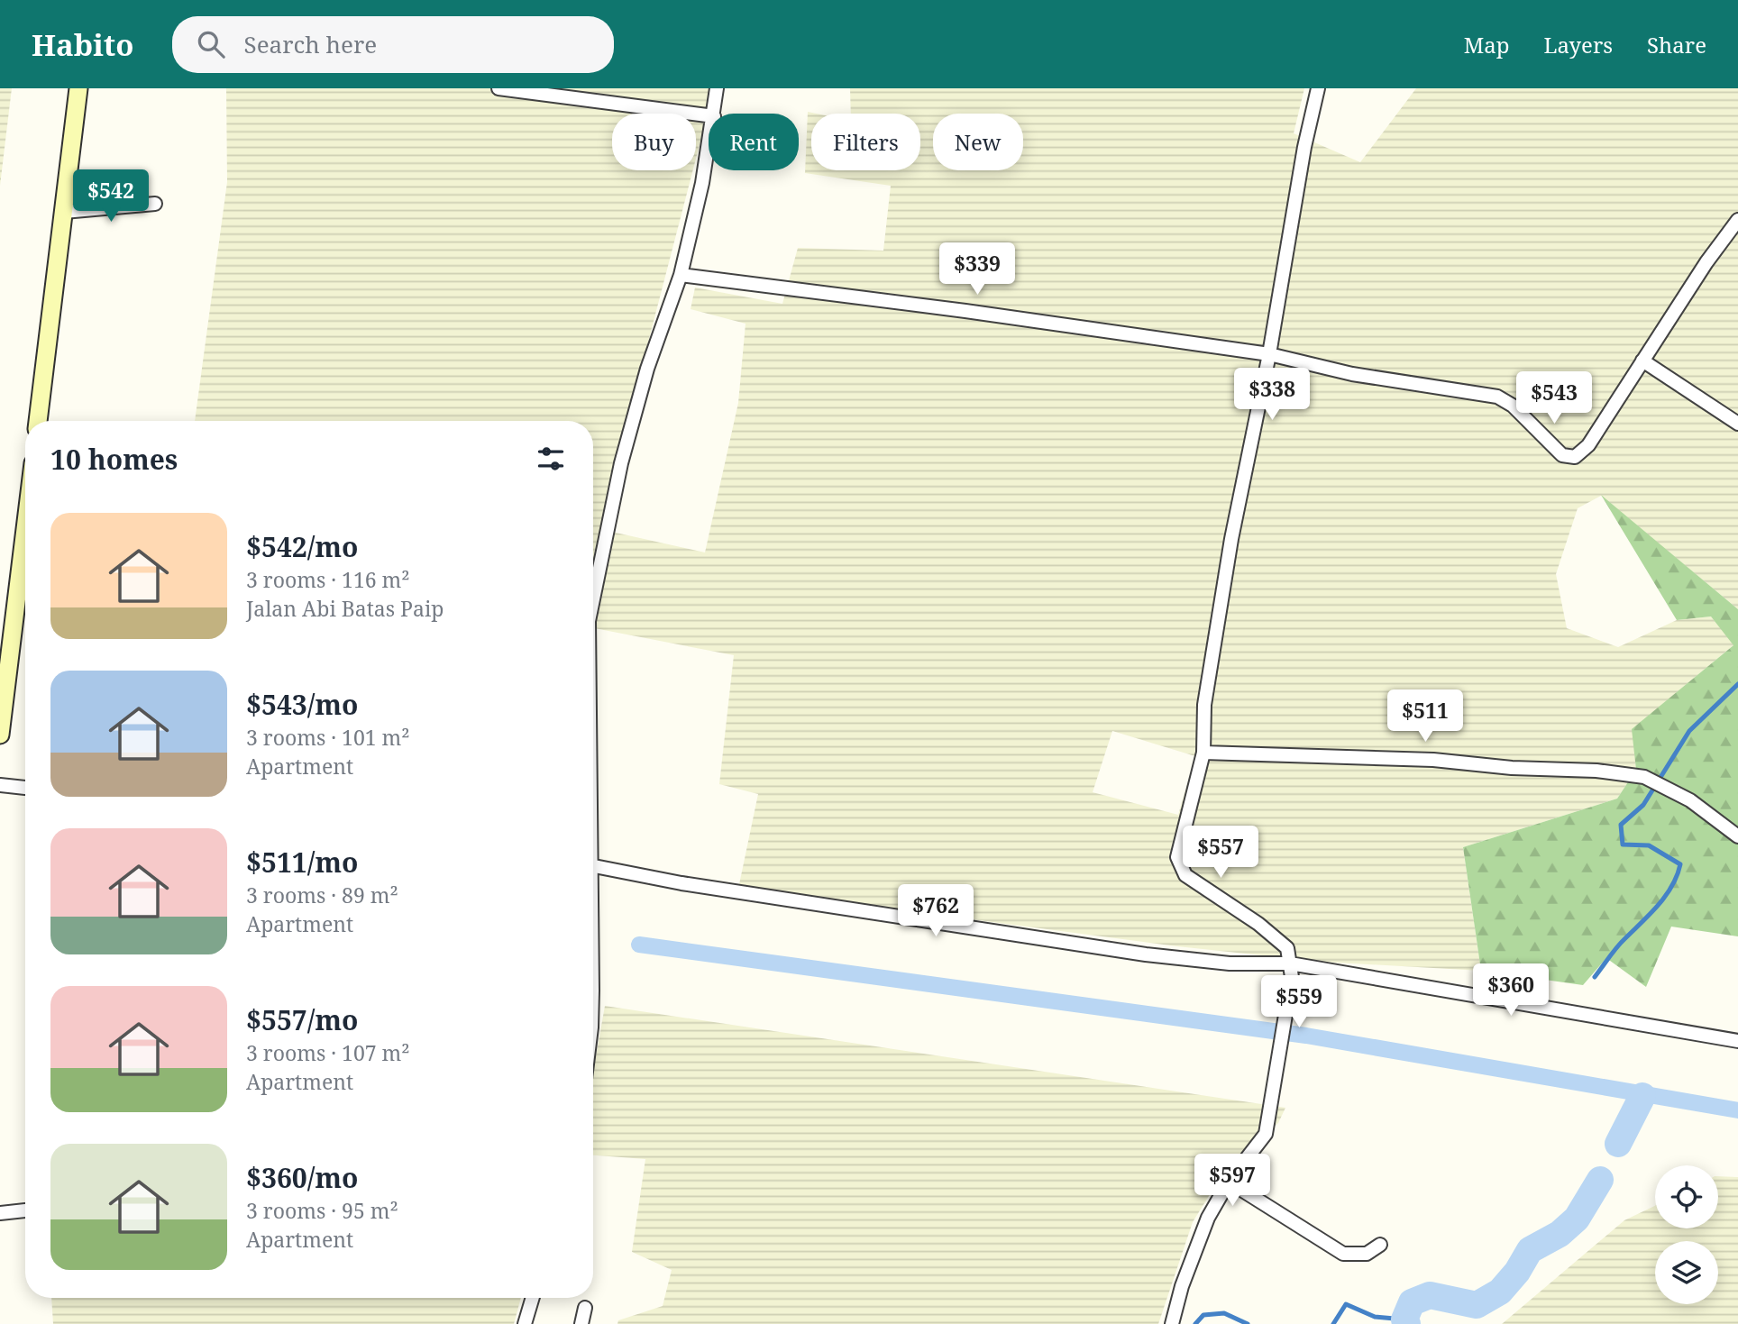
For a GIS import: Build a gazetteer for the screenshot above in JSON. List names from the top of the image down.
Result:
{
  "page": {
    "header": "Habito",
    "search": "Search here",
    "nav": ["Map", "Layers", "Share"],
    "chip": [
      "Buy",
      "Rent",
      "Filters",
      "New"
    ],
    "price": [
      "$542",
      "$339",
      "$338",
      "$543",
      "$511",
      "$557",
      "$762",
      "$360",
      "$559",
      "$597"
    ],
    "heading": "10 homes",
    "list": [
      {
        "name": "$542/mo",
        "note": "3 rooms · 116 m² · Jalan Abi Batas Paip"
      },
      {
        "name": "$543/mo",
        "note": "3 rooms · 101 m² · Apartment"
      },
      {
        "name": "$511/mo",
        "note": "3 rooms · 89 m² · Apartment"
      },
      {
        "name": "$557/mo",
        "note": "3 rooms · 107 m² · Apartment"
      },
      {
        "name": "$360/mo",
        "note": "3 rooms · 95 m² · Apartment"
      }
    ]
  }
}
